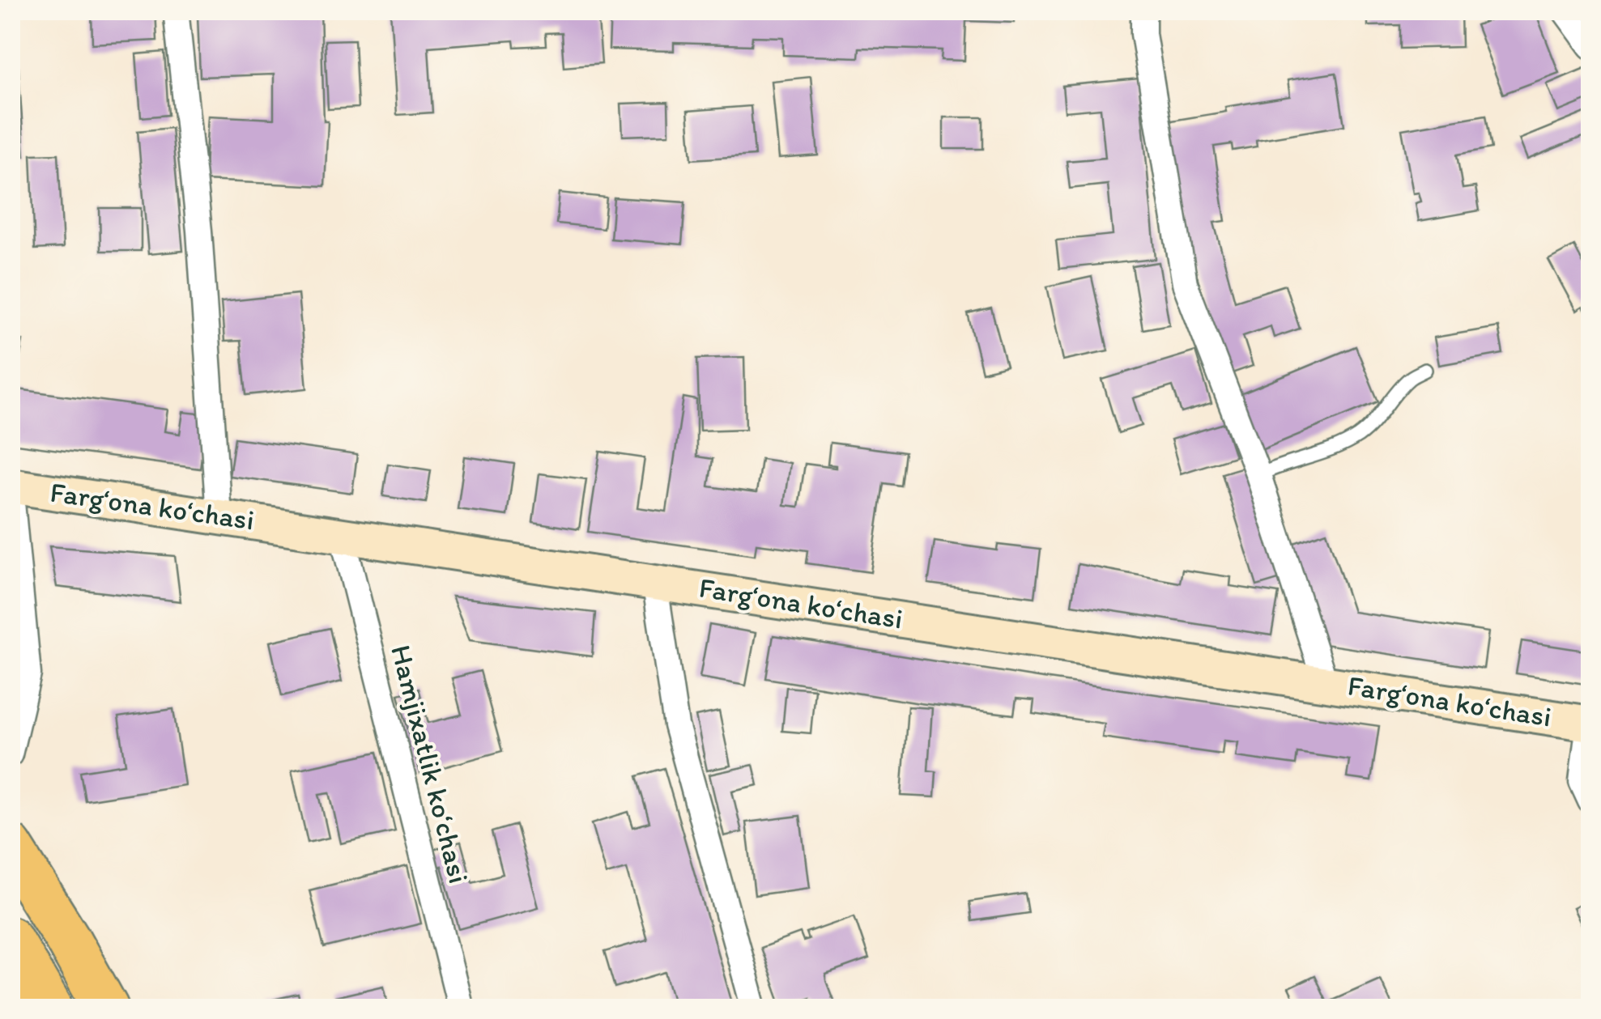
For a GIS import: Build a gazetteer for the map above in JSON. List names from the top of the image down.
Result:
{
  "streets": {
    "street": ["Fargʻona koʻchasi", "Hamjixatlik koʻchasi"]
  },
  "crossings": [
    ["Fargʻona koʻchasi", "Hamjixatlik koʻchasi"]
  ]
}
